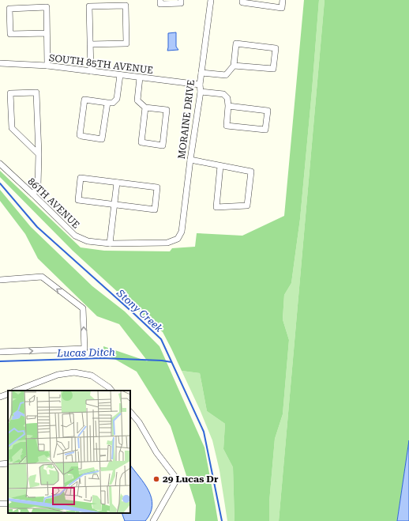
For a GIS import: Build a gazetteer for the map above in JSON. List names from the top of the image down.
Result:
{
  "streets": {
    "street": ["SOUTH 85TH AVENUE", "MORAINE DRIVE", "86TH AVENUE"]
  },
  "crossings": [
    ["SOUTH 85TH AVENUE", "MORAINE DRIVE"],
    ["MORAINE DRIVE", "86TH AVENUE"]
  ],
  "water": ["Stony Creek", "Lucas Ditch"],
  "places": ["29 Lucas Dr"]
}
